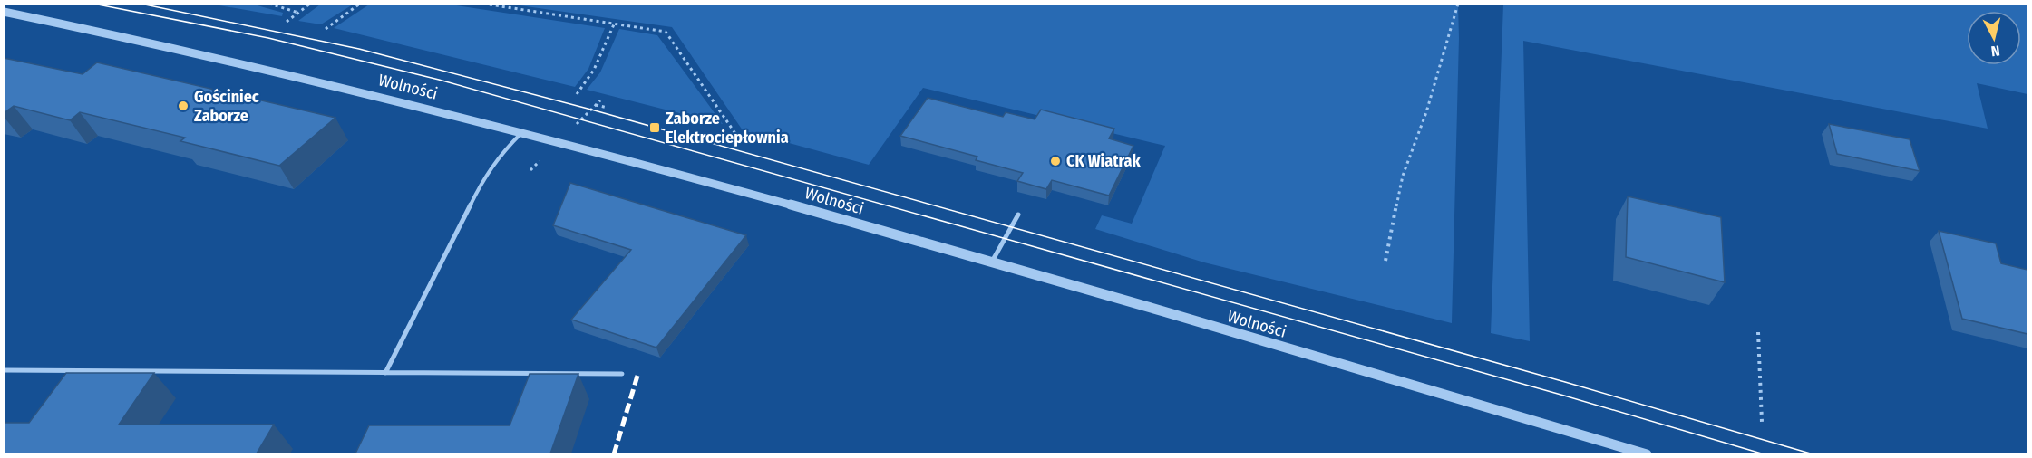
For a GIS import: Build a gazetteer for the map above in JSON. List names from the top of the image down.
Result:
{
  "streets": {
    "street": ["Wolności"]
  },
  "places": {
    "other": ["Gościniec Zaborze", "CK Wiatrak"],
    "transit": ["Zaborze Elektrociepłownia"]
  },
  "north": "bottom"
}
